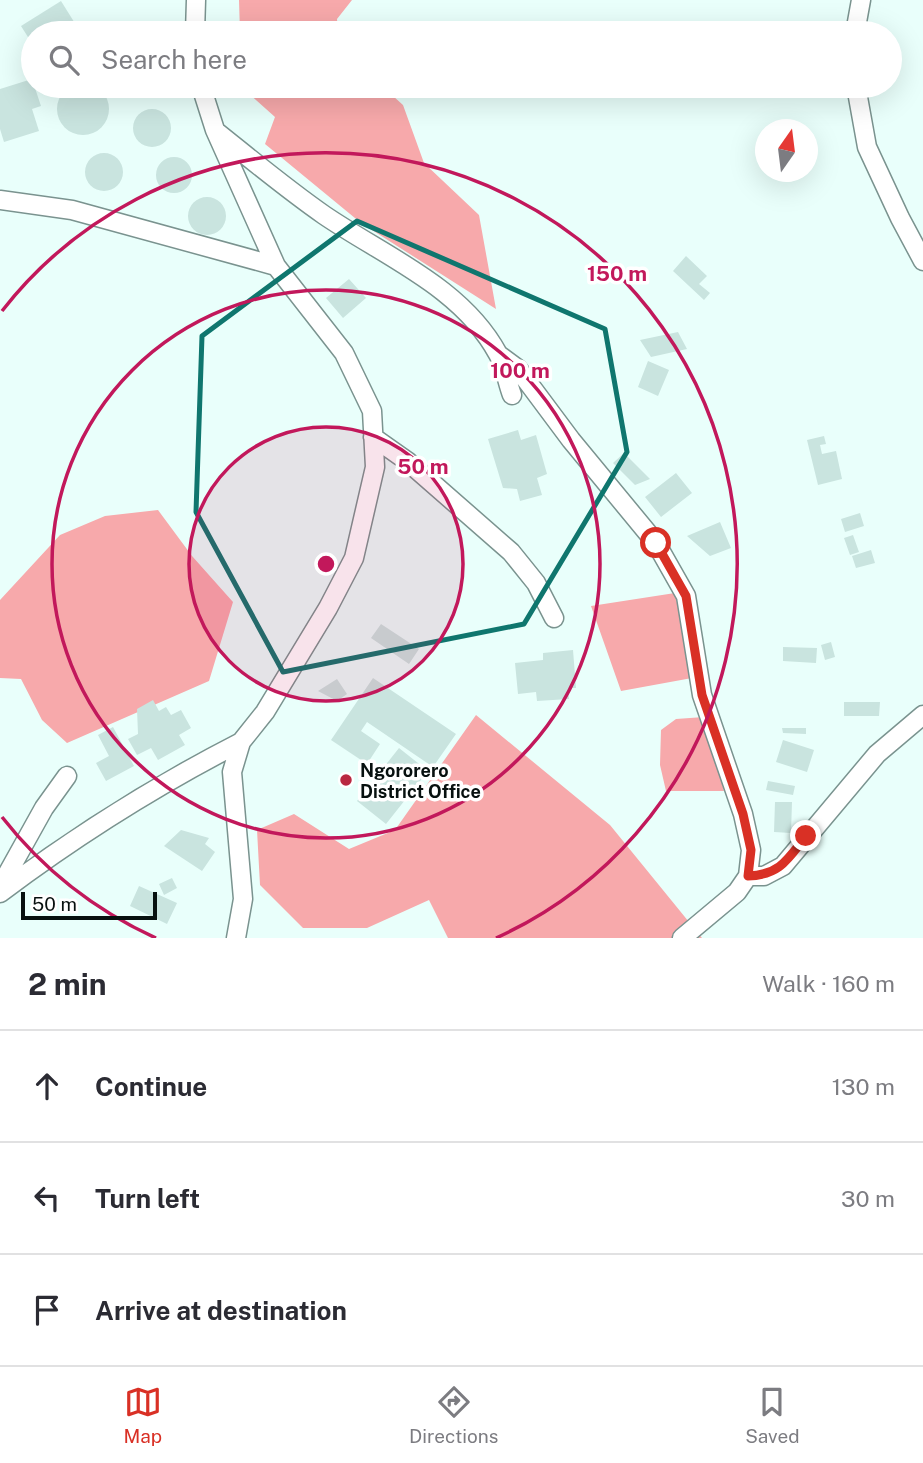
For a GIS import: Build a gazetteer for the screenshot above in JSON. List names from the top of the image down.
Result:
{
  "places": ["Ngororero District Office"],
  "scale_bar": "50 m",
  "north": "top",
  "page": {
    "search": "Search here",
    "scale": "50 m",
    "heading": ["2 min", "Walk · 160 m"],
    "list": [
      ["Continue", "130 m"],
      ["Turn left", "30 m"],
      "Arrive at destination"
    ],
    "nav": ["Map", "Directions", "Saved"]
  },
  "rings": ["150 m", "100 m", "50 m"]
}
